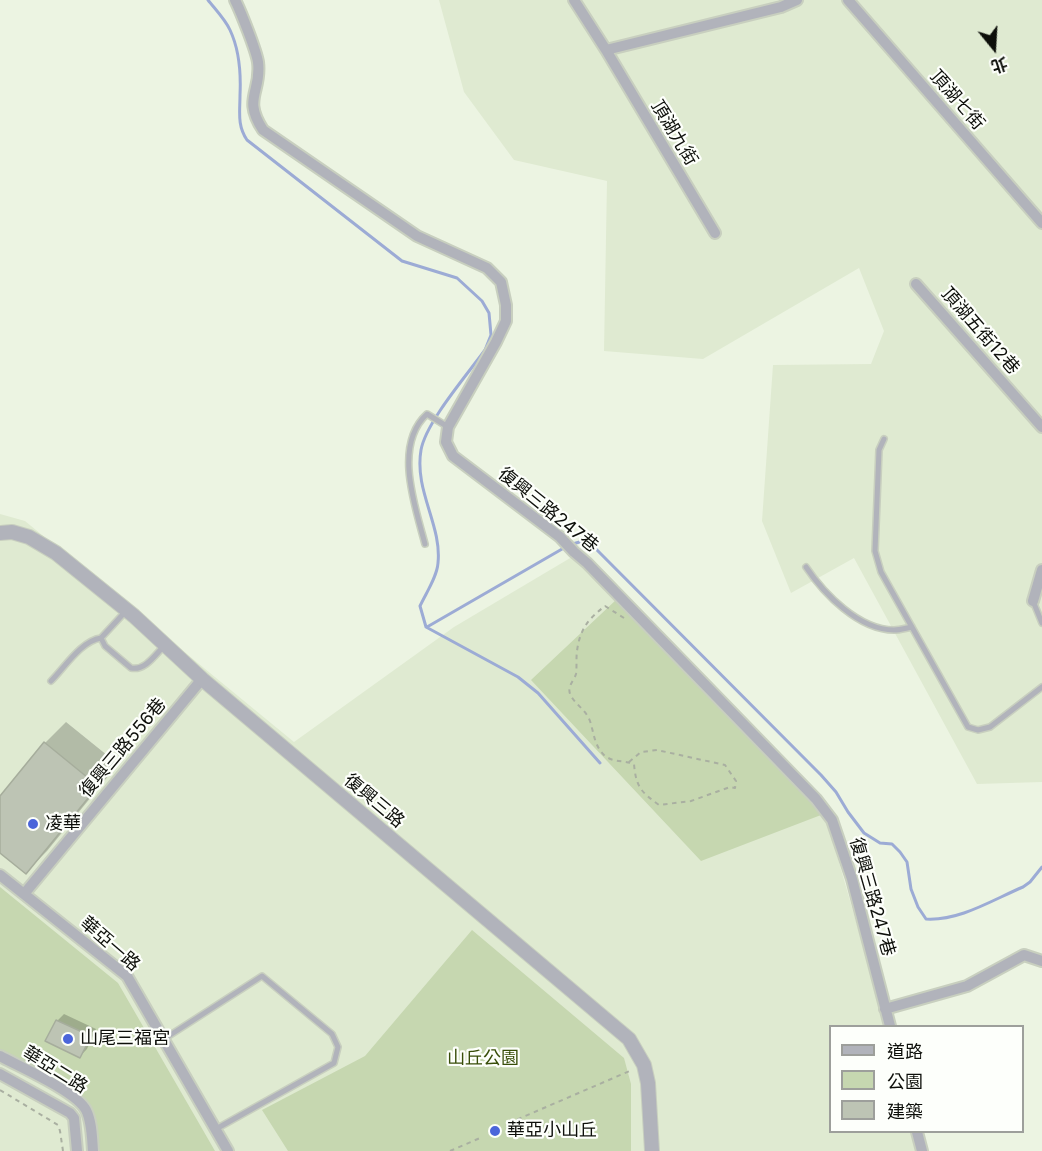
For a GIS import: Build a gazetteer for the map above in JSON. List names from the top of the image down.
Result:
{
  "streets": {
    "street": [
      "頂湖七街",
      "頂湖九街",
      "頂湖五街12巷",
      "復興三路247巷",
      "復興三路556巷",
      "復興三路",
      "華亞一路",
      "華亞二路"
    ]
  },
  "crossings": [
    ["復興三路556巷", "復興三路"],
    ["復興三路556巷", "華亞一路"]
  ],
  "parks": ["山丘公園"],
  "places": ["凌華", "山尾三福宮", "華亞小山丘"],
  "legend": ["道路", "公園", "建築"],
  "north": "bottom"
}
